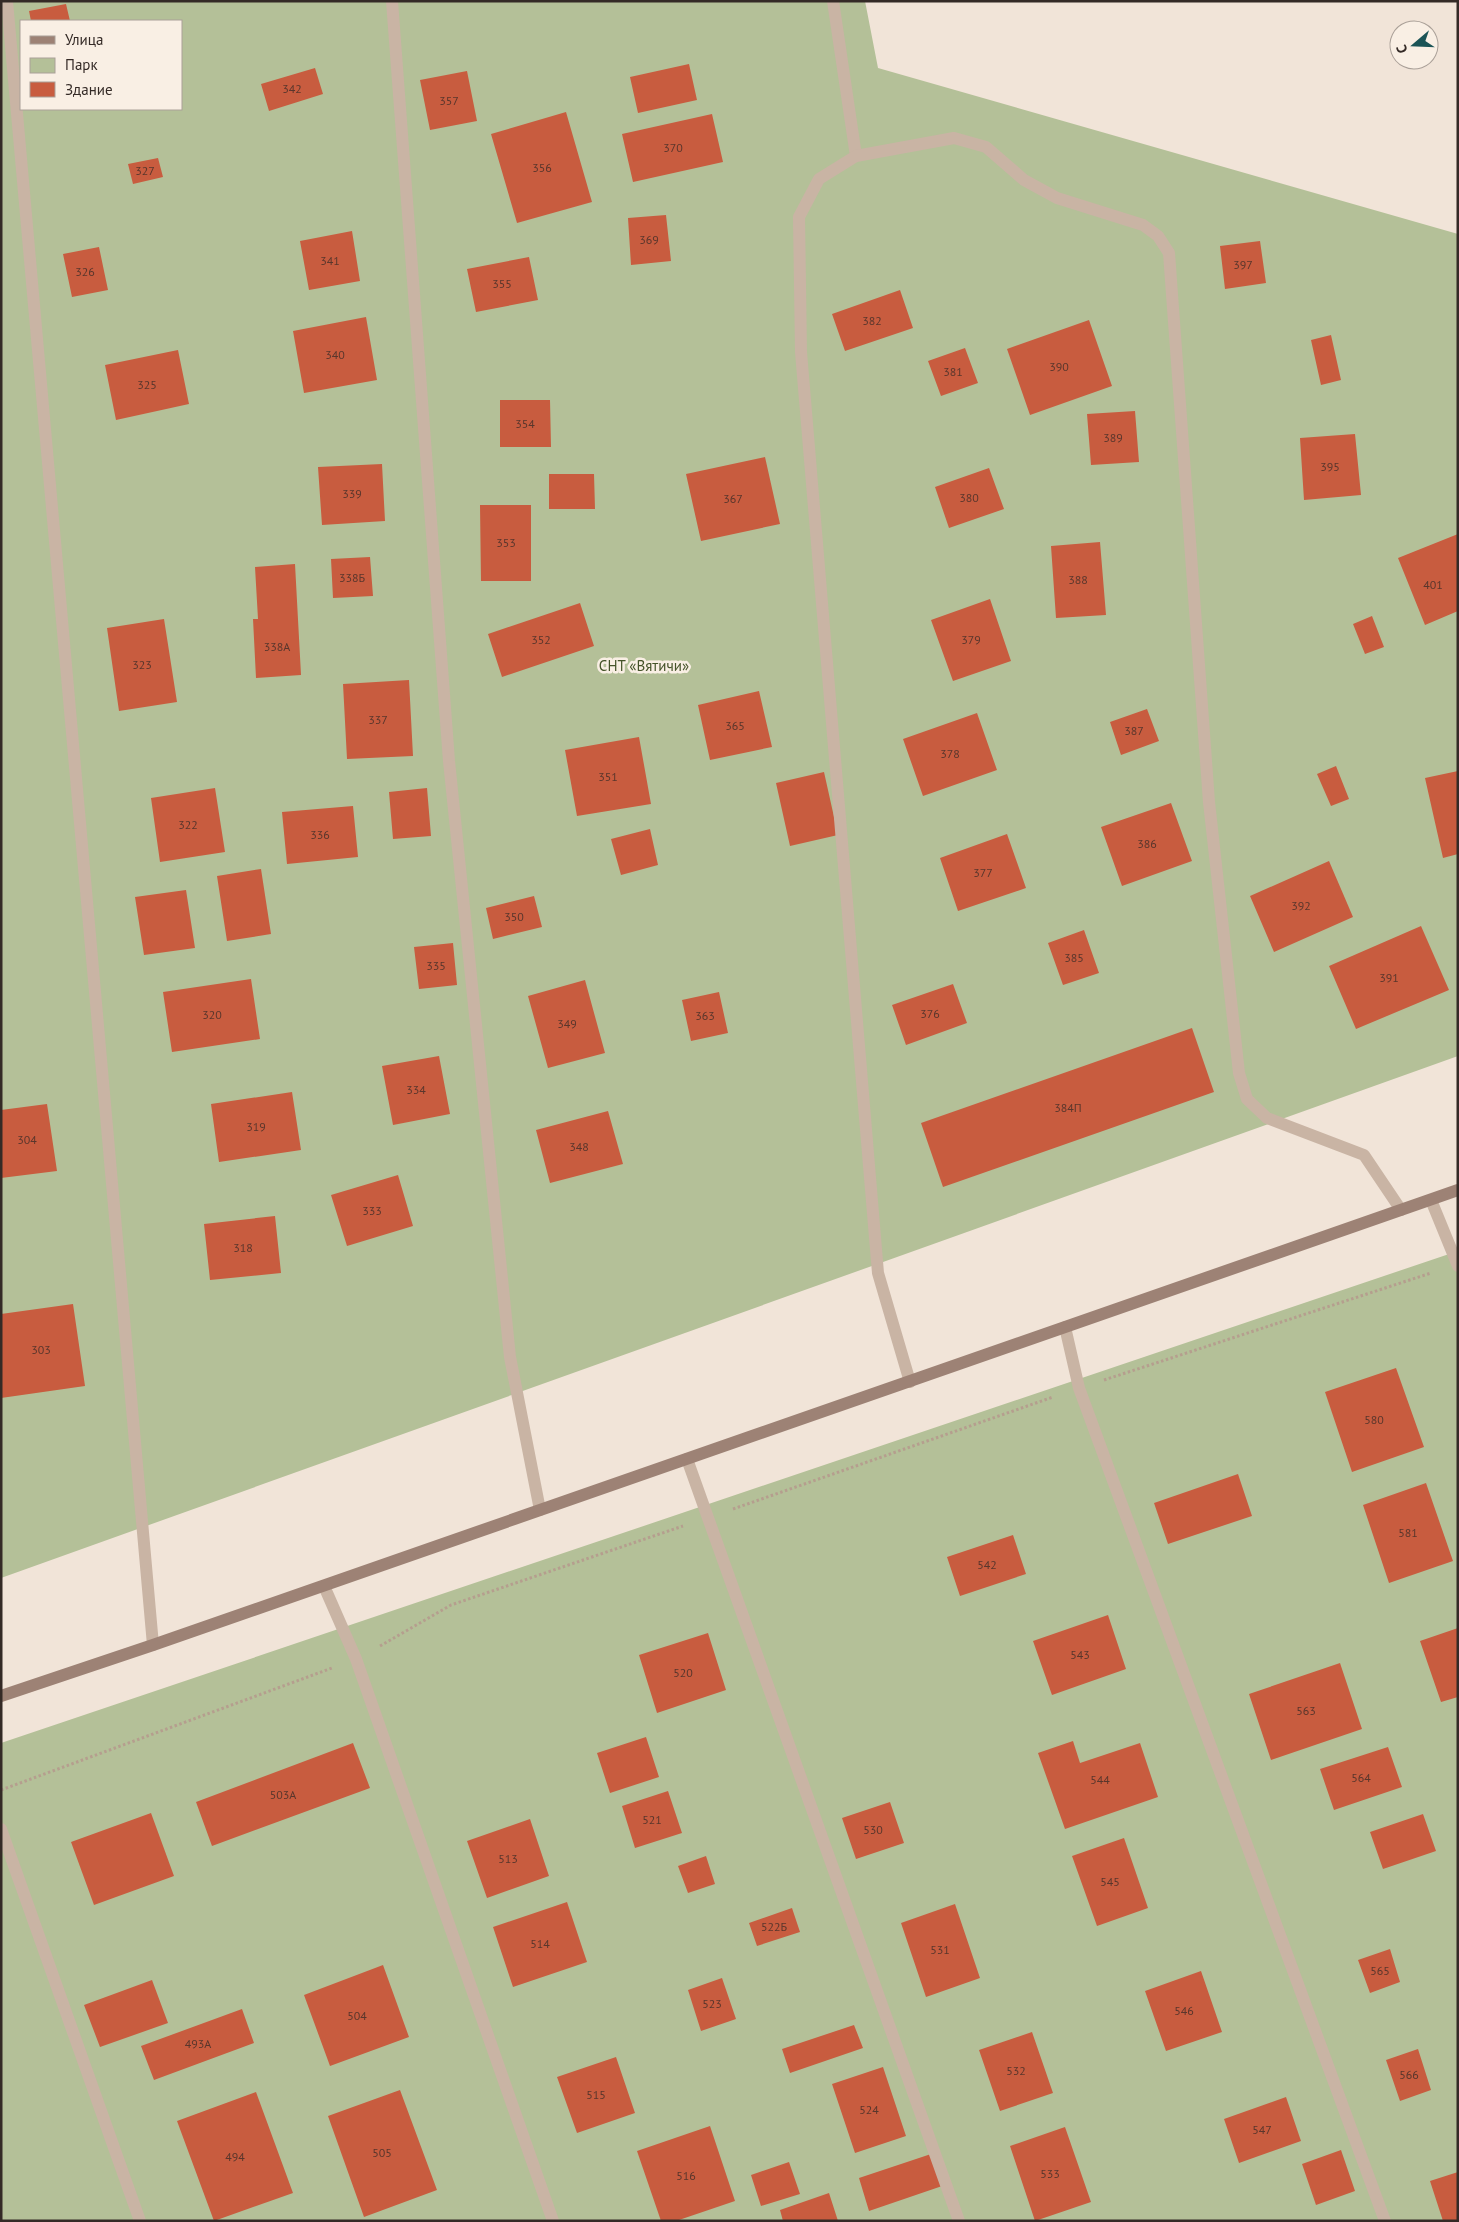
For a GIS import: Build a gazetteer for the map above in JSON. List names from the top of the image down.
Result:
{
  "parks": ["СНТ «Вятичи»"],
  "house_numbers": [
    "342",
    "357",
    "370",
    "356",
    "327",
    "369",
    "341",
    "397",
    "326",
    "355",
    "382",
    "340",
    "390",
    "381",
    "325",
    "354",
    "389",
    "395",
    "339",
    "380",
    "367",
    "353",
    "338Б",
    "388",
    "401",
    "352",
    "379",
    "338А",
    "323",
    "337",
    "365",
    "387",
    "378",
    "351",
    "322",
    "336",
    "386",
    "377",
    "392",
    "350",
    "385",
    "335",
    "391",
    "376",
    "320",
    "363",
    "349",
    "334",
    "384П",
    "319",
    "304",
    "348",
    "333",
    "318",
    "303",
    "580",
    "581",
    "542",
    "543",
    "520",
    "563",
    "564",
    "544",
    "503А",
    "521",
    "530",
    "513",
    "545",
    "522Б",
    "514",
    "531",
    "565",
    "523",
    "546",
    "504",
    "493А",
    "532",
    "566",
    "515",
    "524",
    "547",
    "505",
    "494",
    "533",
    "516"
  ],
  "legend": ["Улица", "Парк", "Здание"],
  "north": "left"
}
